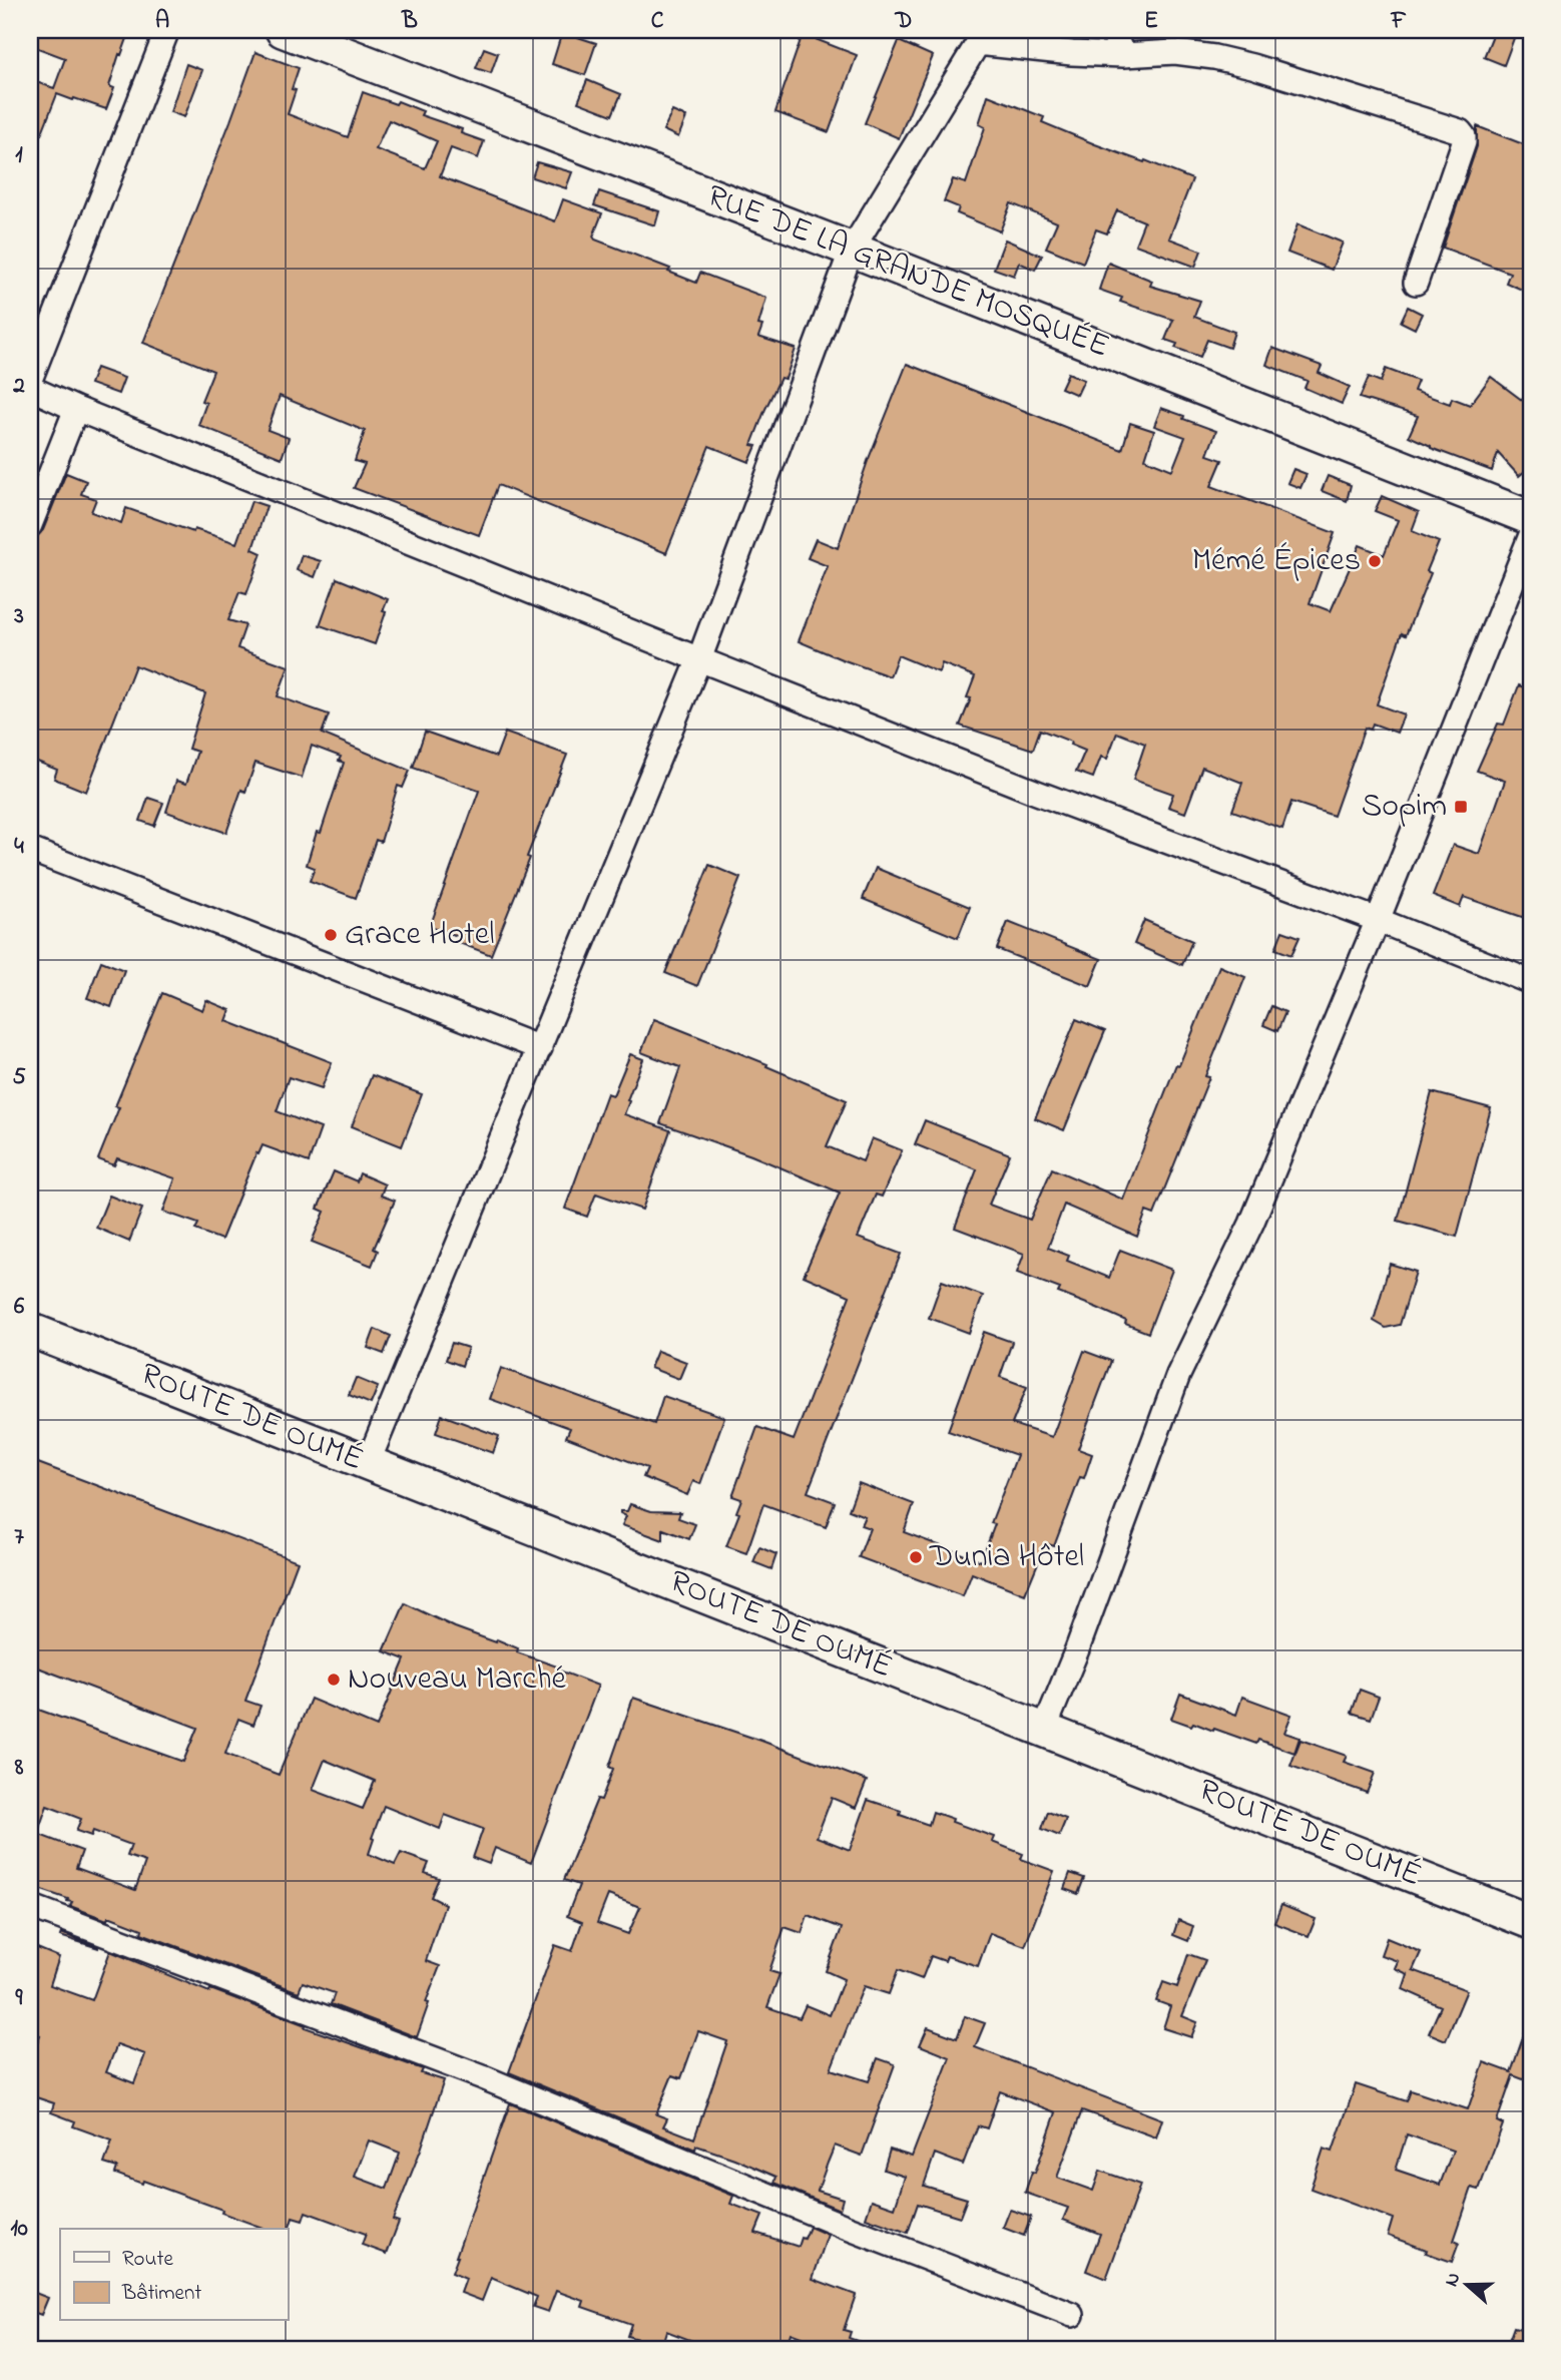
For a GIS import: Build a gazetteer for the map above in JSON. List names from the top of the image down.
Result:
{
  "streets": {
    "street": ["RUE DE LA GRANDE MOSQUÉE", "ROUTE DE OUMÉ"]
  },
  "places": {
    "other": [
      "Mémé Épices",
      "Grace Hotel",
      "Dunia Hôtel",
      "Nouveau Marché"
    ],
    "transit": ["Sopim"]
  },
  "legend": ["Route", "Bâtiment"],
  "north": "left",
  "grid": {
    "columns": [
      "A",
      "B",
      "C",
      "D",
      "E",
      "F"
    ],
    "rows": [
      "1",
      "2",
      "3",
      "4",
      "5",
      "6",
      "7",
      "8",
      "9",
      "10"
    ]
  }
}
